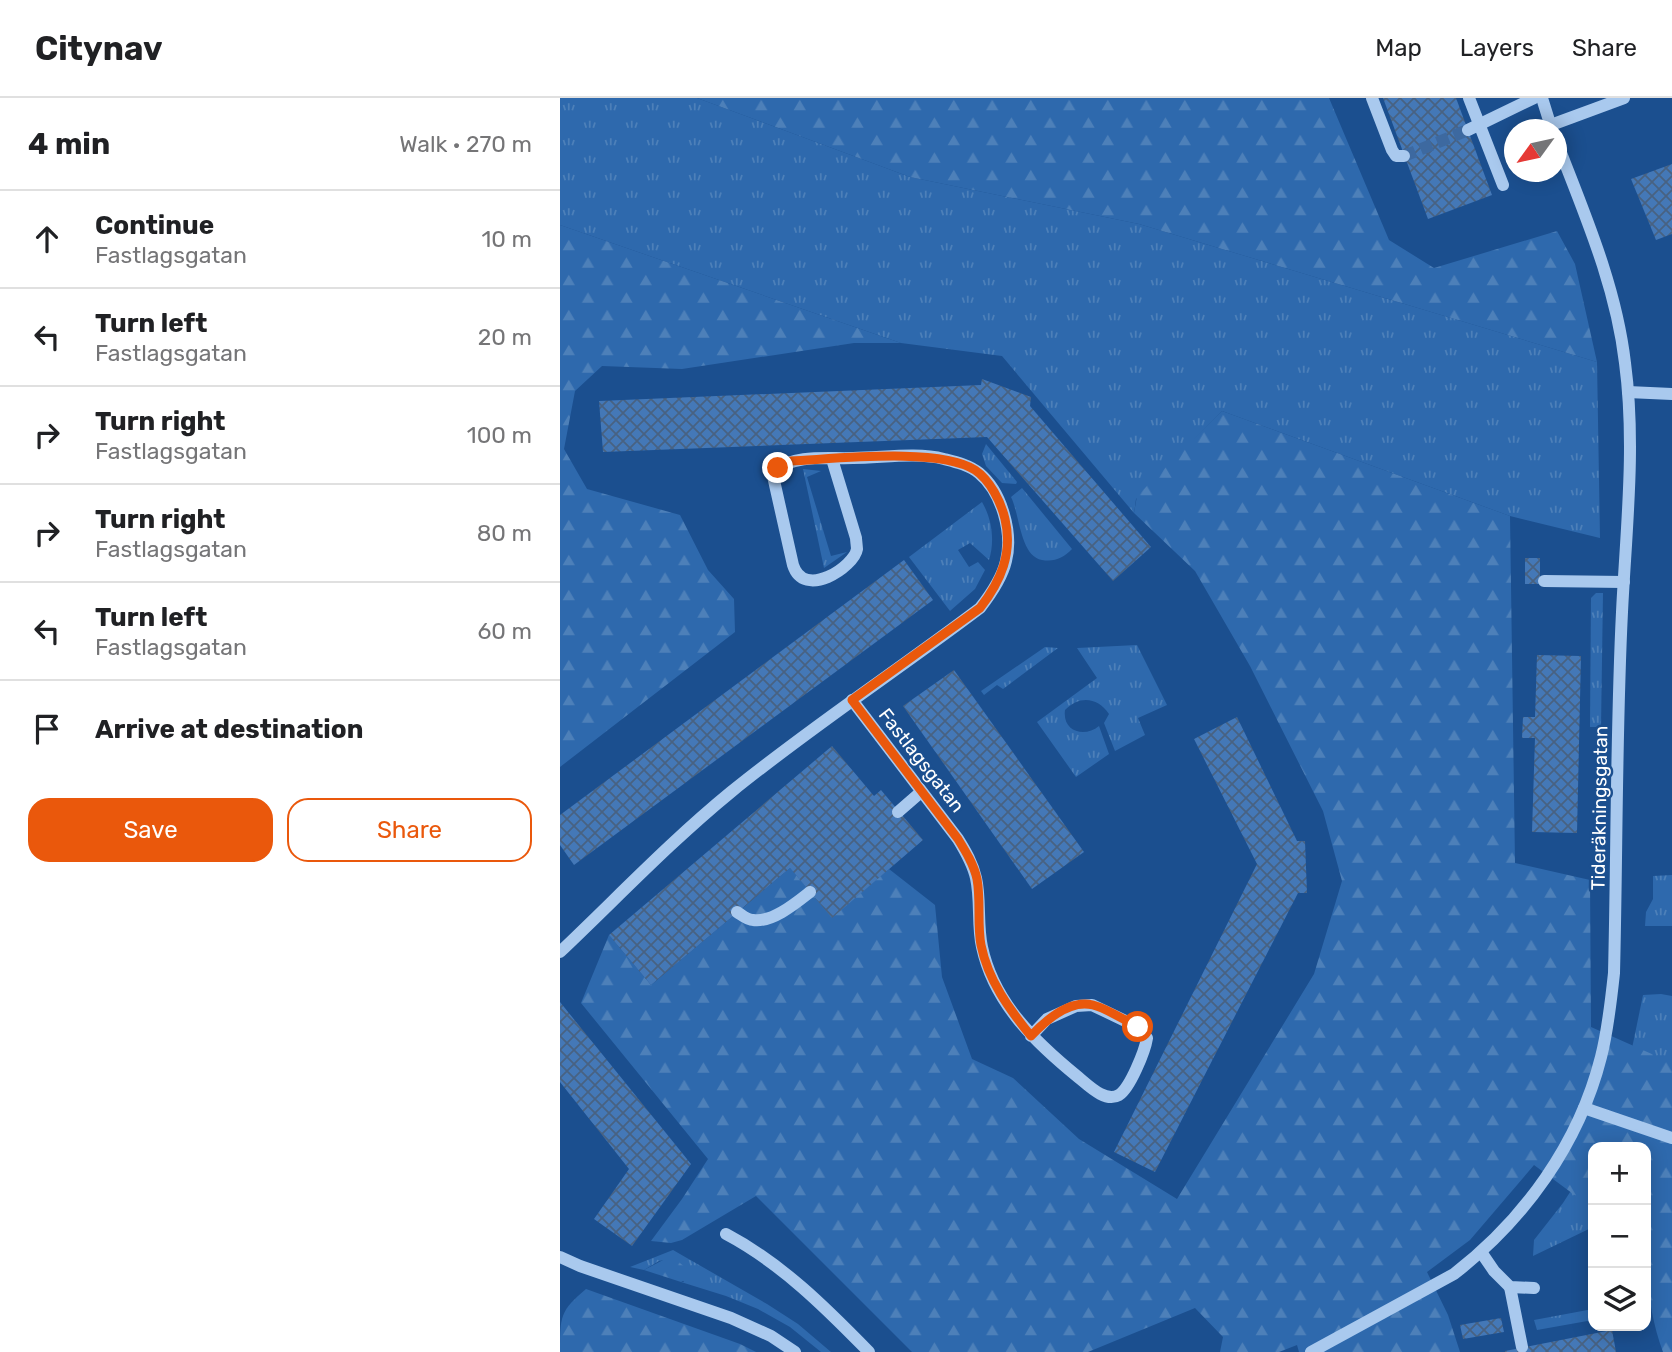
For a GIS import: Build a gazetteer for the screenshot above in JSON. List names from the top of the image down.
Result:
{
  "streets": {
    "street": ["Fastlagsgatan", "Tideräkningsgatan"]
  },
  "north": "bottom left",
  "page": {
    "header": "Citynav",
    "nav": ["Map", "Layers", "Share"],
    "heading": ["4 min", "Walk · 270 m"],
    "list": [
      ["Continue", "Fastlagsgatan", "10 m"],
      ["Turn left", "Fastlagsgatan", "20 m"],
      ["Turn right", "Fastlagsgatan", "100 m"],
      ["Turn right", "Fastlagsgatan", "80 m"],
      ["Turn left", "Fastlagsgatan", "60 m"],
      "Arrive at destination"
    ],
    "buttons": ["Save", "Share"],
    "map_buttons": ["+", "−"]
  }
}
